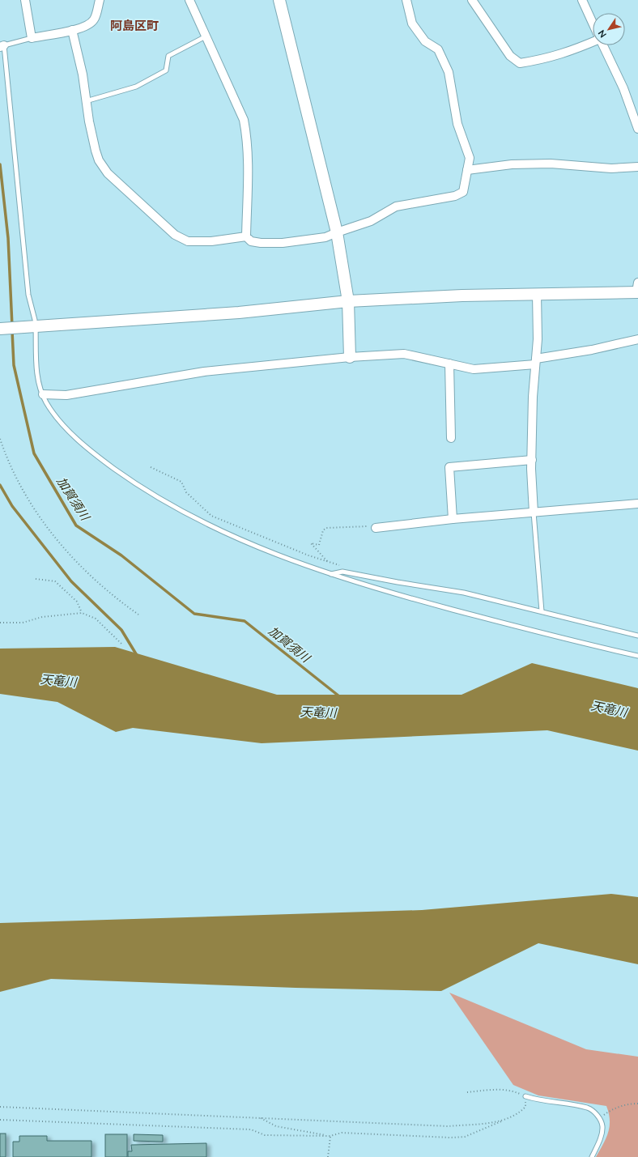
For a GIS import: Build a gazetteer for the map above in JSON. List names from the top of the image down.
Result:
{
  "districts": ["阿島区町"],
  "water": ["加賀須川", "天竜川"],
  "north": "bottom left"
}
